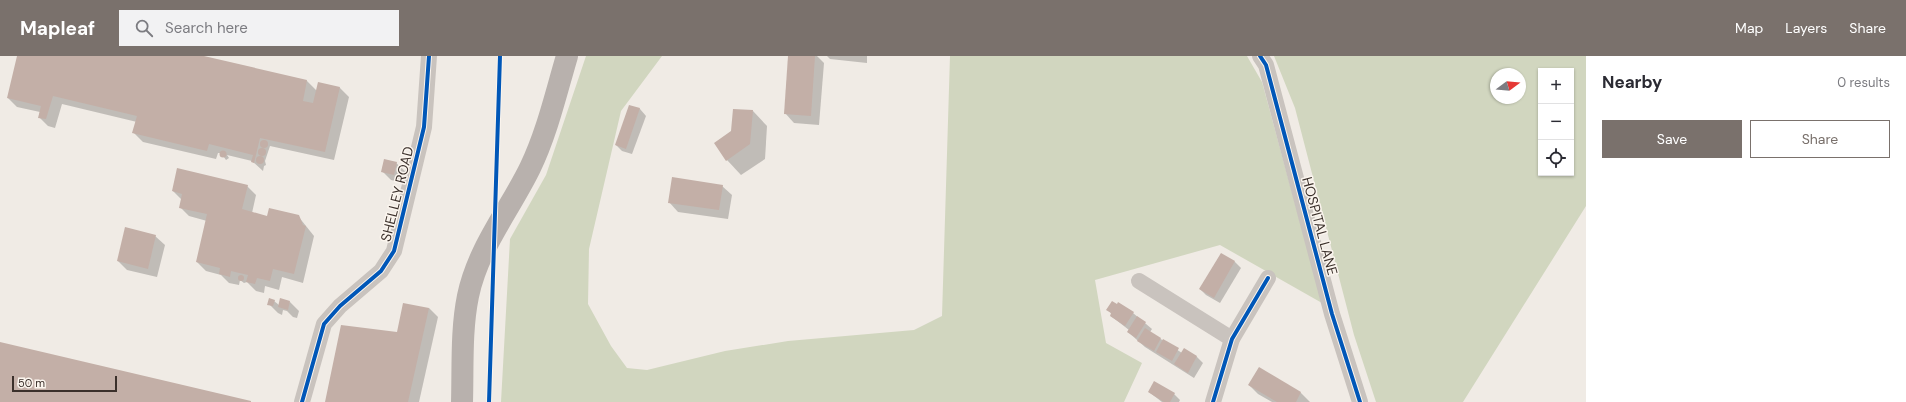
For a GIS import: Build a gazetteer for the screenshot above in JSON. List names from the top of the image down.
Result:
{
  "streets": {
    "street": ["SHELLEY ROAD", "HOSPITAL LANE"]
  },
  "scale_bar": "50 m",
  "north": "right",
  "page": {
    "header": "Mapleaf",
    "search": "Search here",
    "nav": ["Map", "Layers", "Share"],
    "heading": ["Nearby", "0 results"],
    "map_buttons": ["+", "−"],
    "buttons": ["Save", "Share"],
    "scale": "50 m"
  }
}
